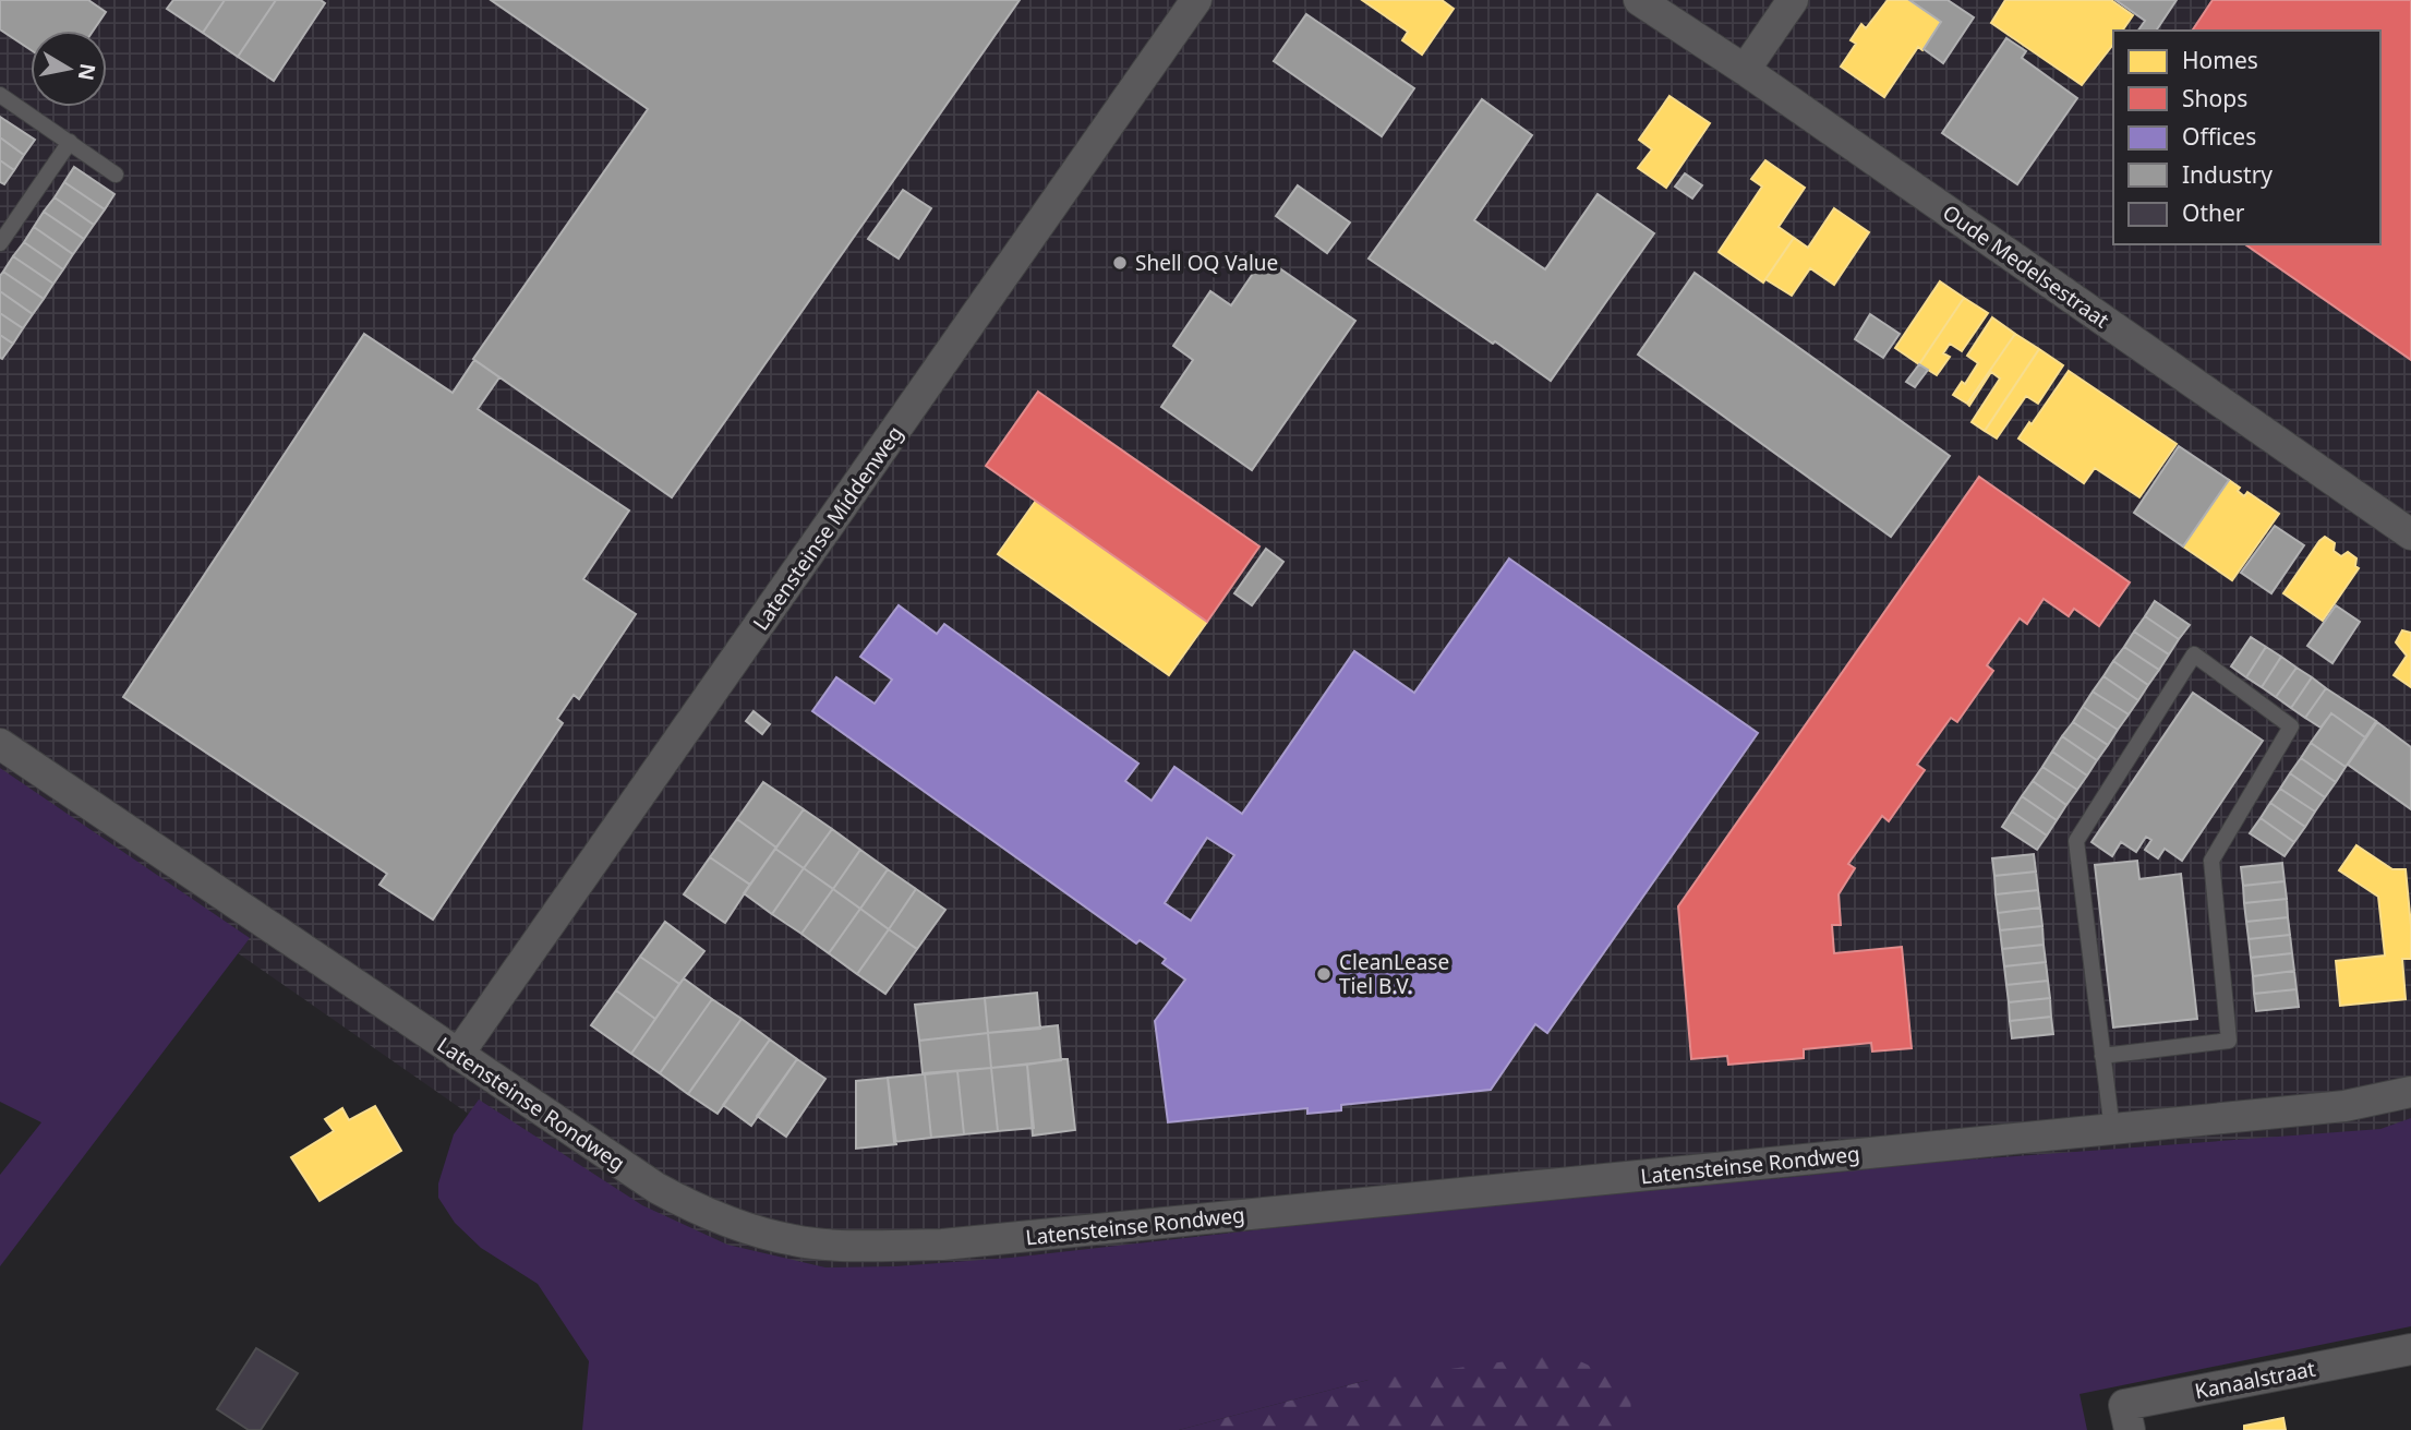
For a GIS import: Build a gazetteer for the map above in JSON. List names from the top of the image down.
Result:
{
  "streets": {
    "street": [
      "Oude Medelsestraat",
      "Latensteinse Middenweg",
      "Latensteinse Rondweg",
      "Kanaalstraat"
    ]
  },
  "crossings": [
    ["Latensteinse Middenweg", "Latensteinse Rondweg"]
  ],
  "places": ["Shell OQ Value", "CleanLease Tiel B.V."],
  "legend": [
    "Homes",
    "Shops",
    "Offices",
    "Industry",
    "Other"
  ],
  "north": "right"
}
